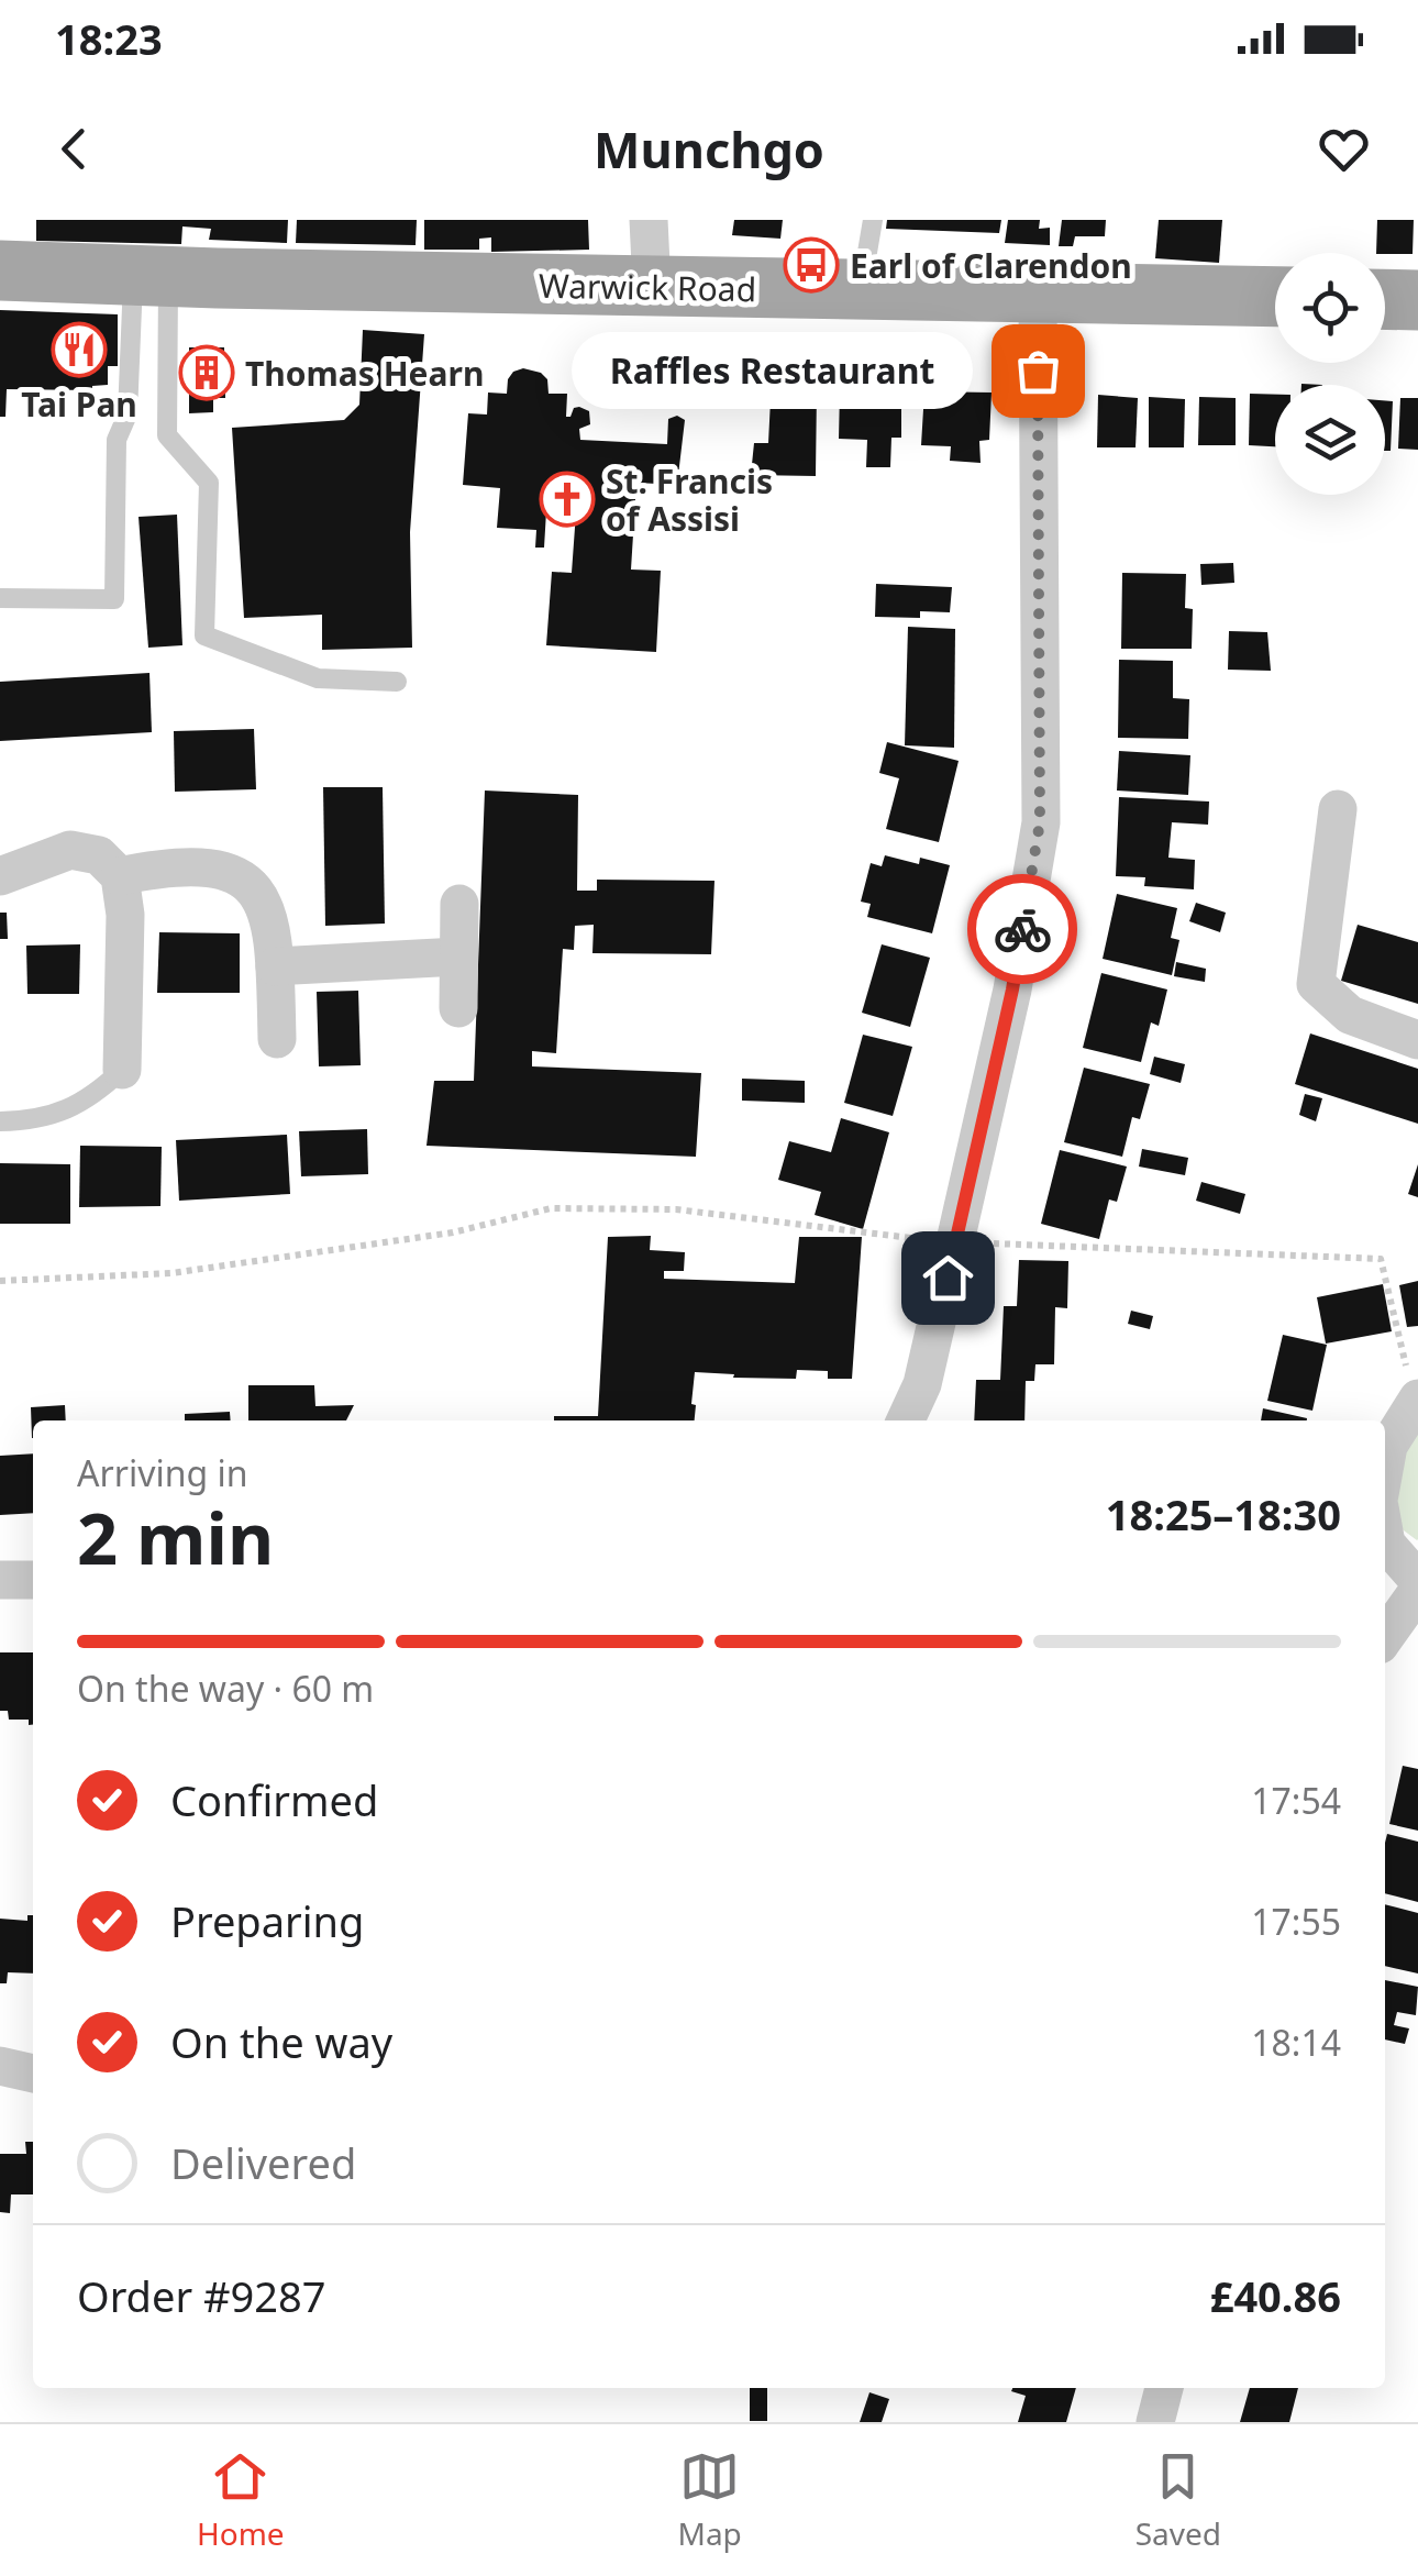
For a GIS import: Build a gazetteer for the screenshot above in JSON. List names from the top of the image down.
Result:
{
  "streets": {
    "main road": ["Warwick Road"]
  },
  "places": {
    "bus stop": ["Earl of Clarendon"],
    "restaurant": ["Tai Pan"],
    "other": ["Raffles Restaurant"],
    "building": ["Thomas Hearn"],
    "church": ["St. Francis of Assisi"]
  },
  "page": {
    "status": "18:23",
    "header": "Munchgo",
    "bubble": "Raffles Restaurant",
    "heading": ["2 min", "Arriving in", "18:25–18:30"],
    "panel": ["Order #9287", "£40.86"],
    "bar": "On the way · 60 m",
    "list": [
      ["Confirmed", "17:54"],
      ["Preparing", "17:55"],
      ["On the way", "18:14"],
      "Delivered"
    ],
    "tabs": ["Home", "Map", "Saved"]
  }
}
